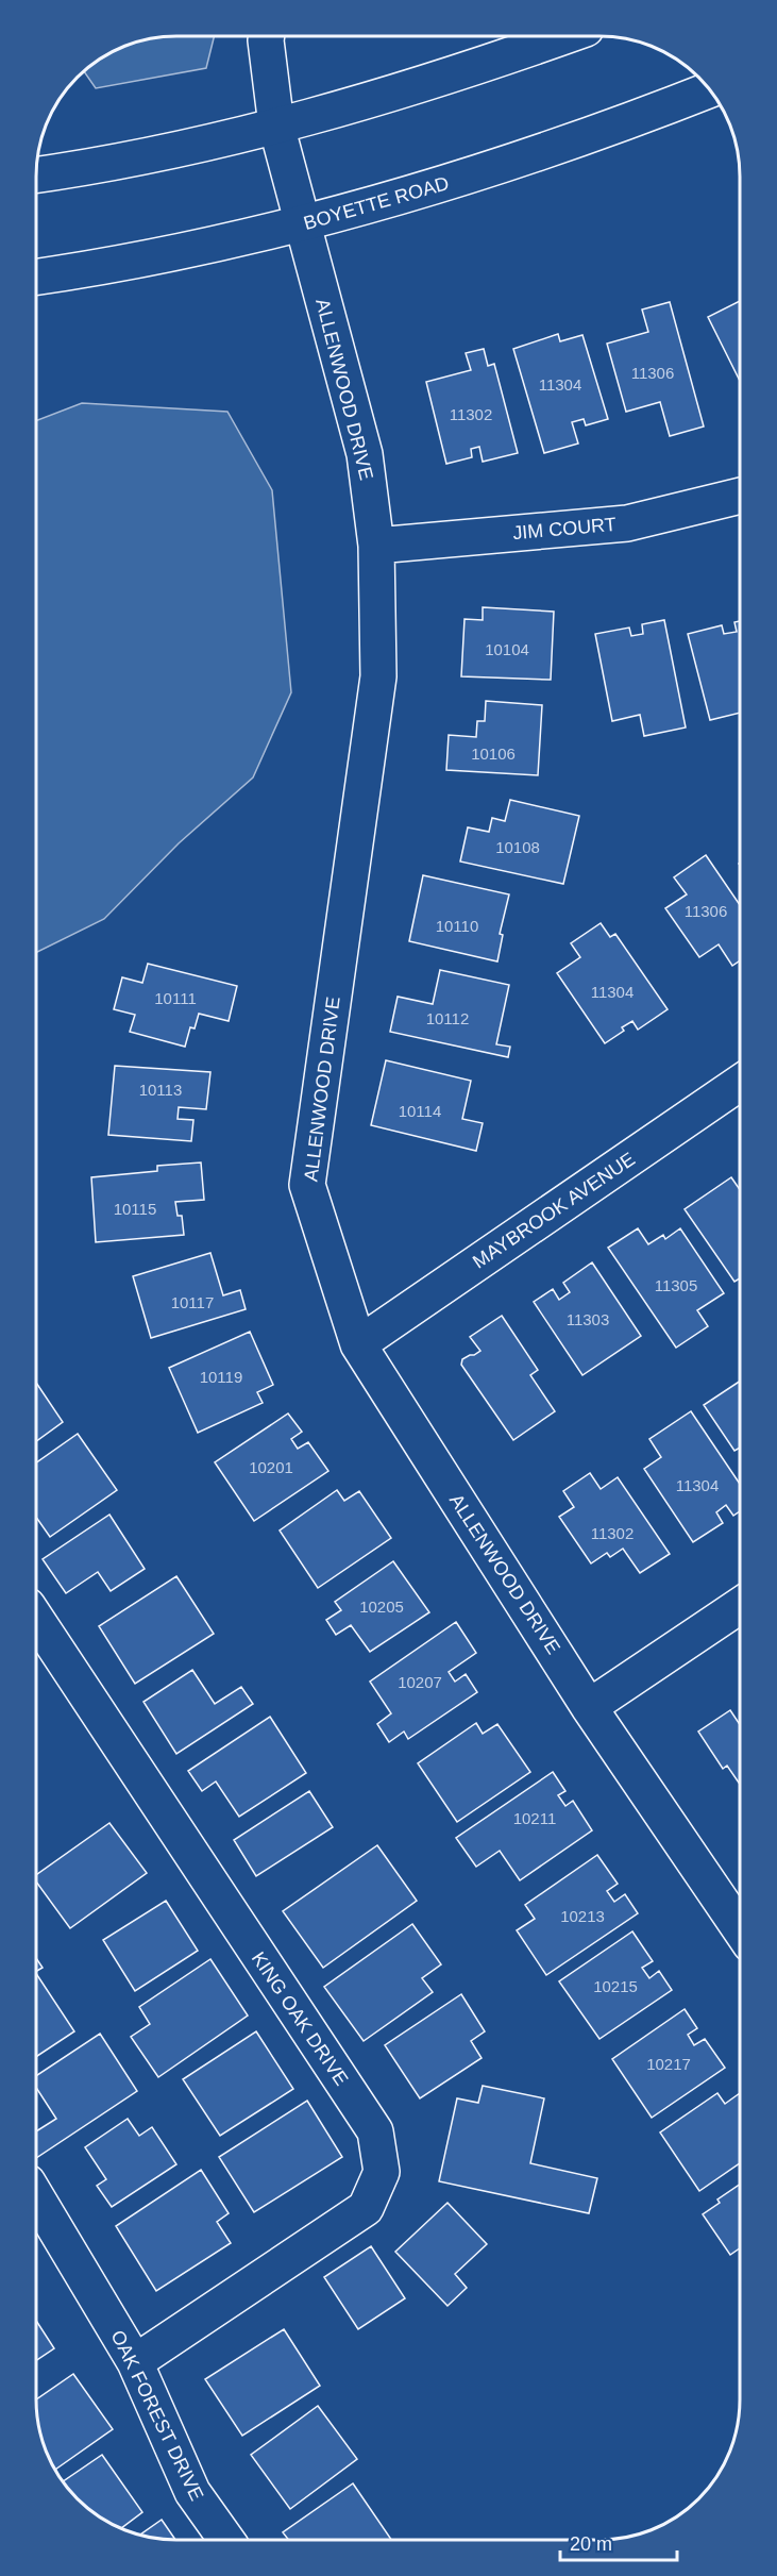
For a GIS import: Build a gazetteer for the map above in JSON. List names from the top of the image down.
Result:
{
  "streets": {
    "street": [
      "BOYETTE ROAD",
      "ALLENWOOD DRIVE",
      "JIM COURT",
      "MAYBROOK AVENUE",
      "KING OAK DRIVE",
      "OAK FOREST DRIVE"
    ]
  },
  "crossings": [
    ["BOYETTE ROAD", "ALLENWOOD DRIVE"],
    ["ALLENWOOD DRIVE", "JIM COURT"],
    ["ALLENWOOD DRIVE", "MAYBROOK AVENUE"],
    ["KING OAK DRIVE", "OAK FOREST DRIVE"]
  ],
  "house_numbers": [
    "11306",
    "11304",
    "11302",
    "10104",
    "10106",
    "10108",
    "11306",
    "10110",
    "11304",
    "10111",
    "10112",
    "10113",
    "10114",
    "10115",
    "11305",
    "10117",
    "11303",
    "10119",
    "10201",
    "11304",
    "11302",
    "10205",
    "10207",
    "10211",
    "10213",
    "10215",
    "10217"
  ],
  "scale_bar": "20 m"
}
